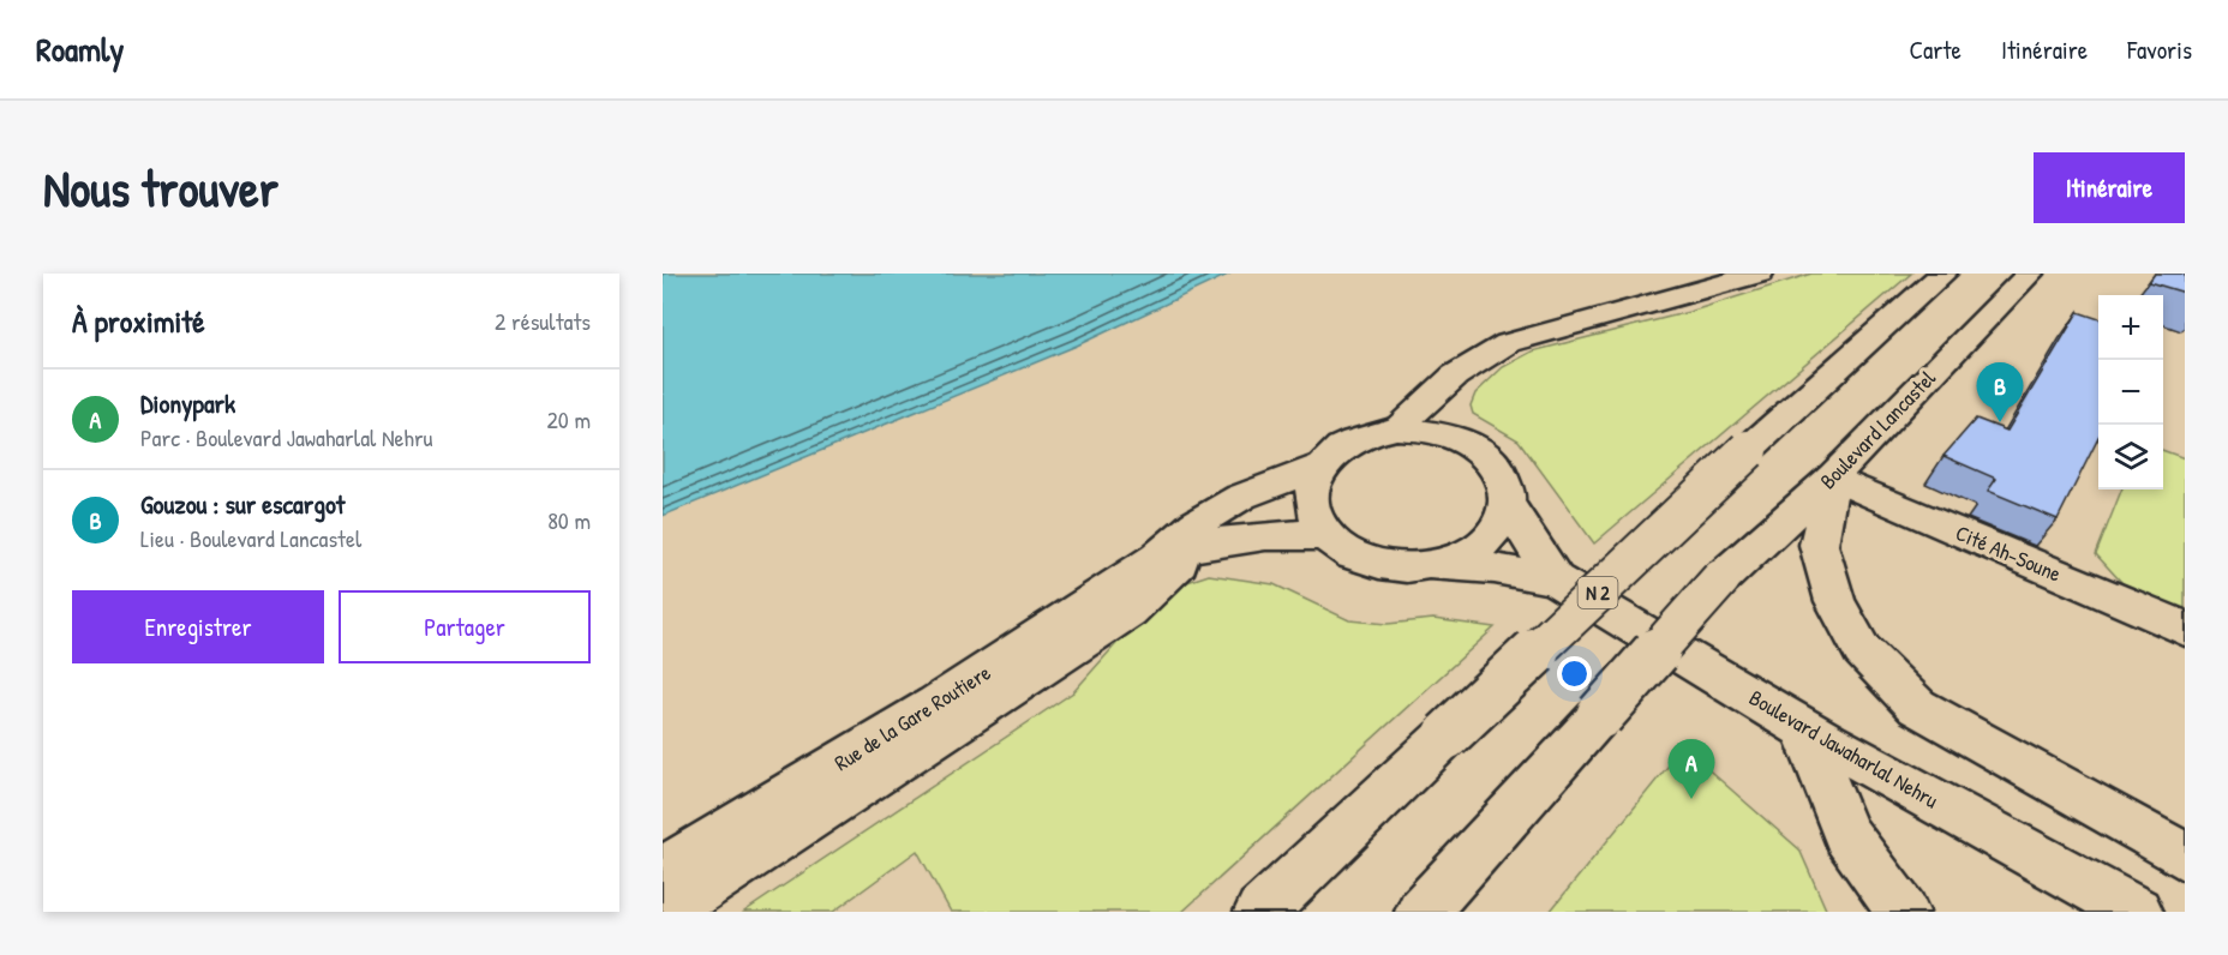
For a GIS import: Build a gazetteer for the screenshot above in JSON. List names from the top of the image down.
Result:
{
  "streets": {
    "main road": [
      "Boulevard Lancastel",
      "Cité Ah-Soune",
      "N 2",
      "Rue de la Gare Routiere",
      "Boulevard Jawaharlal Nehru"
    ]
  },
  "crossings": [
    ["Boulevard Lancastel", "Cité Ah-Soune"],
    ["Rue de la Gare Routiere", "Boulevard Jawaharlal Nehru"]
  ],
  "page": {
    "header": "Roamly",
    "nav": ["Carte", "Itinéraire", "Favoris"],
    "buttons": [
      "Itinéraire",
      ["Enregistrer", "Partager"]
    ],
    "title": "Nous trouver",
    "heading": ["À proximité", "2 résultats"],
    "map_buttons": ["+", "−"],
    "pins": ["B", "A"],
    "list": [
      {
        "mark": "A",
        "name": "Dionypark",
        "note": "Parc · Boulevard Jawaharlal Nehru",
        "value": "20 m"
      },
      {
        "mark": "B",
        "name": "Gouzou : sur escargot",
        "note": "Lieu · Boulevard Lancastel",
        "value": "80 m"
      }
    ]
  }
}
